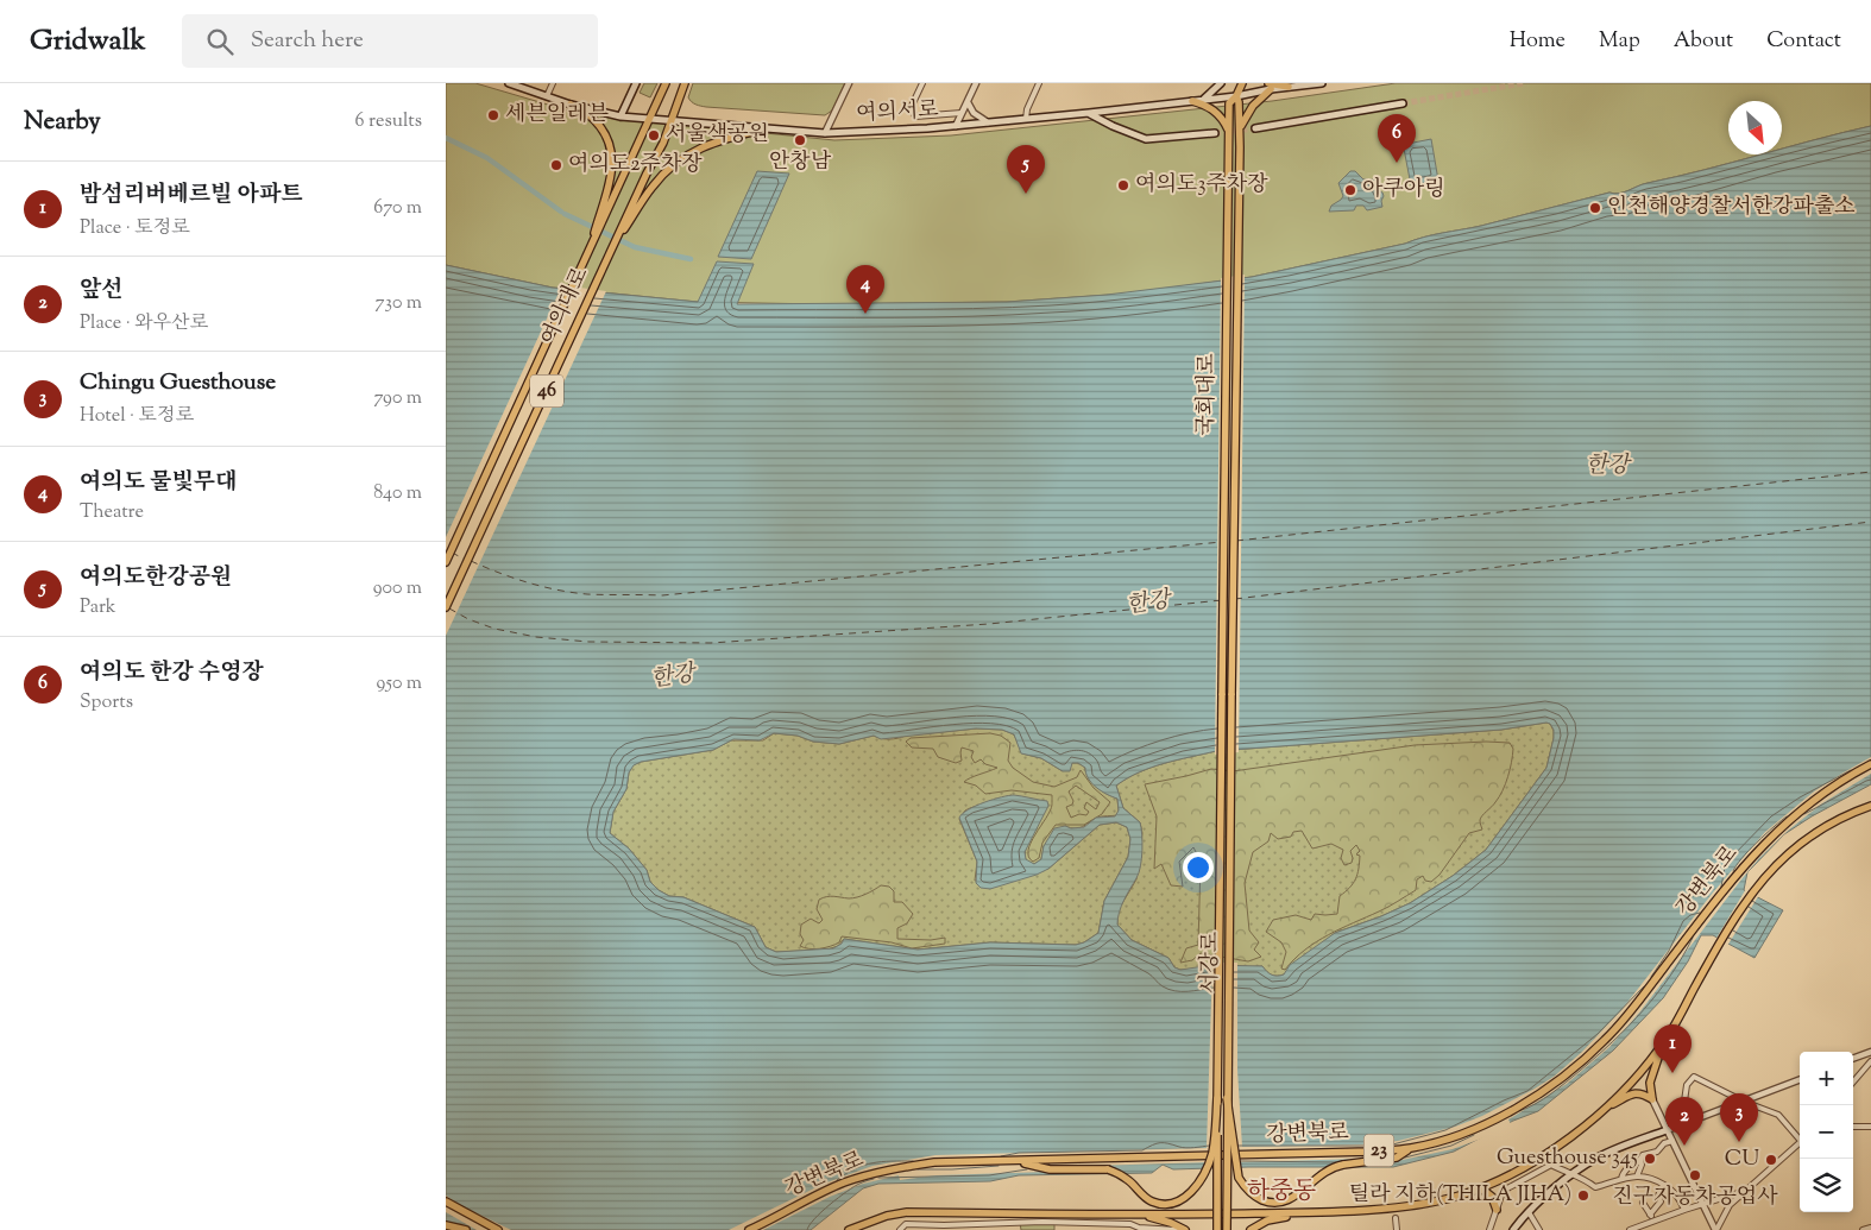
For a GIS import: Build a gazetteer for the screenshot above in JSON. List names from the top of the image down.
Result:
{
  "streets": {
    "main road": [
      "여의서로",
      "여의대로",
      "46",
      "국회대로",
      "강변북로",
      "서강로",
      "23"
    ]
  },
  "crossings": [
    ["여의서로", "여의대로"],
    ["여의서로", "46"],
    ["여의서로", "국회대로"],
    ["여의대로", "46"],
    ["국회대로", "서강로"]
  ],
  "districts": ["하중동"],
  "water": ["한강"],
  "places": [
    "세븐일레븐",
    "서울색공원",
    "안창남",
    "여의도2주차장",
    "여의도3주차장",
    "아쿠아링",
    "인천해양경찰서한강파출소",
    "Guesthouse 345",
    "CU",
    "진구자동차공업사",
    "틸라 지하(THILA JIHA)"
  ],
  "north": "bottom right",
  "page": {
    "header": "Gridwalk",
    "search": "Search here",
    "nav": [
      "Home",
      "Map",
      "About",
      "Contact"
    ],
    "heading": ["Nearby", "6 results"],
    "pins": [
      "6",
      "5",
      "4",
      "1",
      "3",
      "2"
    ],
    "list": [
      {
        "mark": "1",
        "name": "밤섬리버베르빌 아파트",
        "note": "Place · 토정로",
        "value": "670 m"
      },
      {
        "mark": "2",
        "name": "앞선",
        "note": "Place · 와우산로",
        "value": "730 m"
      },
      {
        "mark": "3",
        "name": "Chingu Guesthouse",
        "note": "Hotel · 토정로",
        "value": "790 m"
      },
      {
        "mark": "4",
        "name": "여의도 물빛무대",
        "note": "Theatre",
        "value": "840 m"
      },
      {
        "mark": "5",
        "name": "여의도한강공원",
        "note": "Park",
        "value": "900 m"
      },
      {
        "mark": "6",
        "name": "여의도 한강 수영장",
        "note": "Sports",
        "value": "950 m"
      }
    ],
    "map_buttons": ["+", "−"]
  }
}
